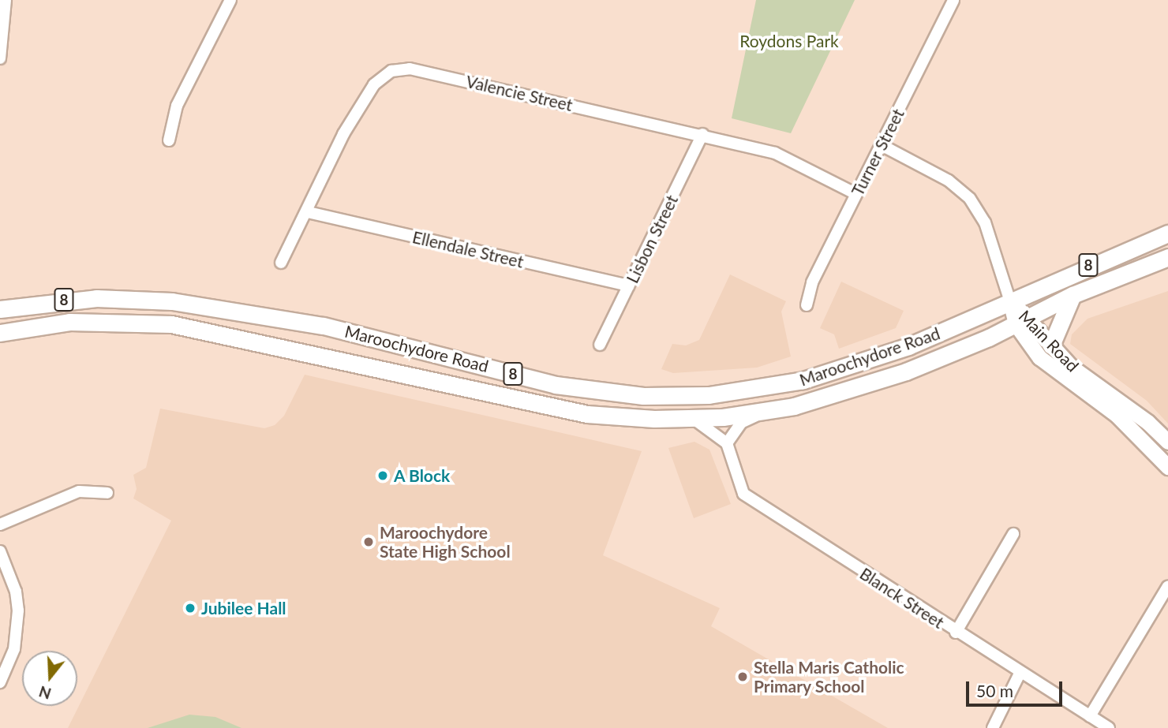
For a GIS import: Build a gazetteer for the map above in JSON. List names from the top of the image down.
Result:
{
  "streets": {
    "main road": ["8", "Main Road", "Maroochydore Road"],
    "street": [
      "Valencie Street",
      "Turner Street",
      "Lisbon Street",
      "Ellendale Street",
      "Blanck Street"
    ]
  },
  "crossings": [
    ["Valencie Street", "Turner Street"],
    ["Valencie Street", "Lisbon Street"],
    ["Valencie Street", "Ellendale Street"],
    ["Lisbon Street", "Ellendale Street"],
    ["Main Road", "Maroochydore Road"]
  ],
  "parks": ["Roydons Park"],
  "places": [
    "A Block",
    "Maroochydore State High School",
    "Jubilee Hall",
    "Stella Maris Catholic Primary School"
  ],
  "scale_bar": "50 m",
  "north": "bottom"
}
